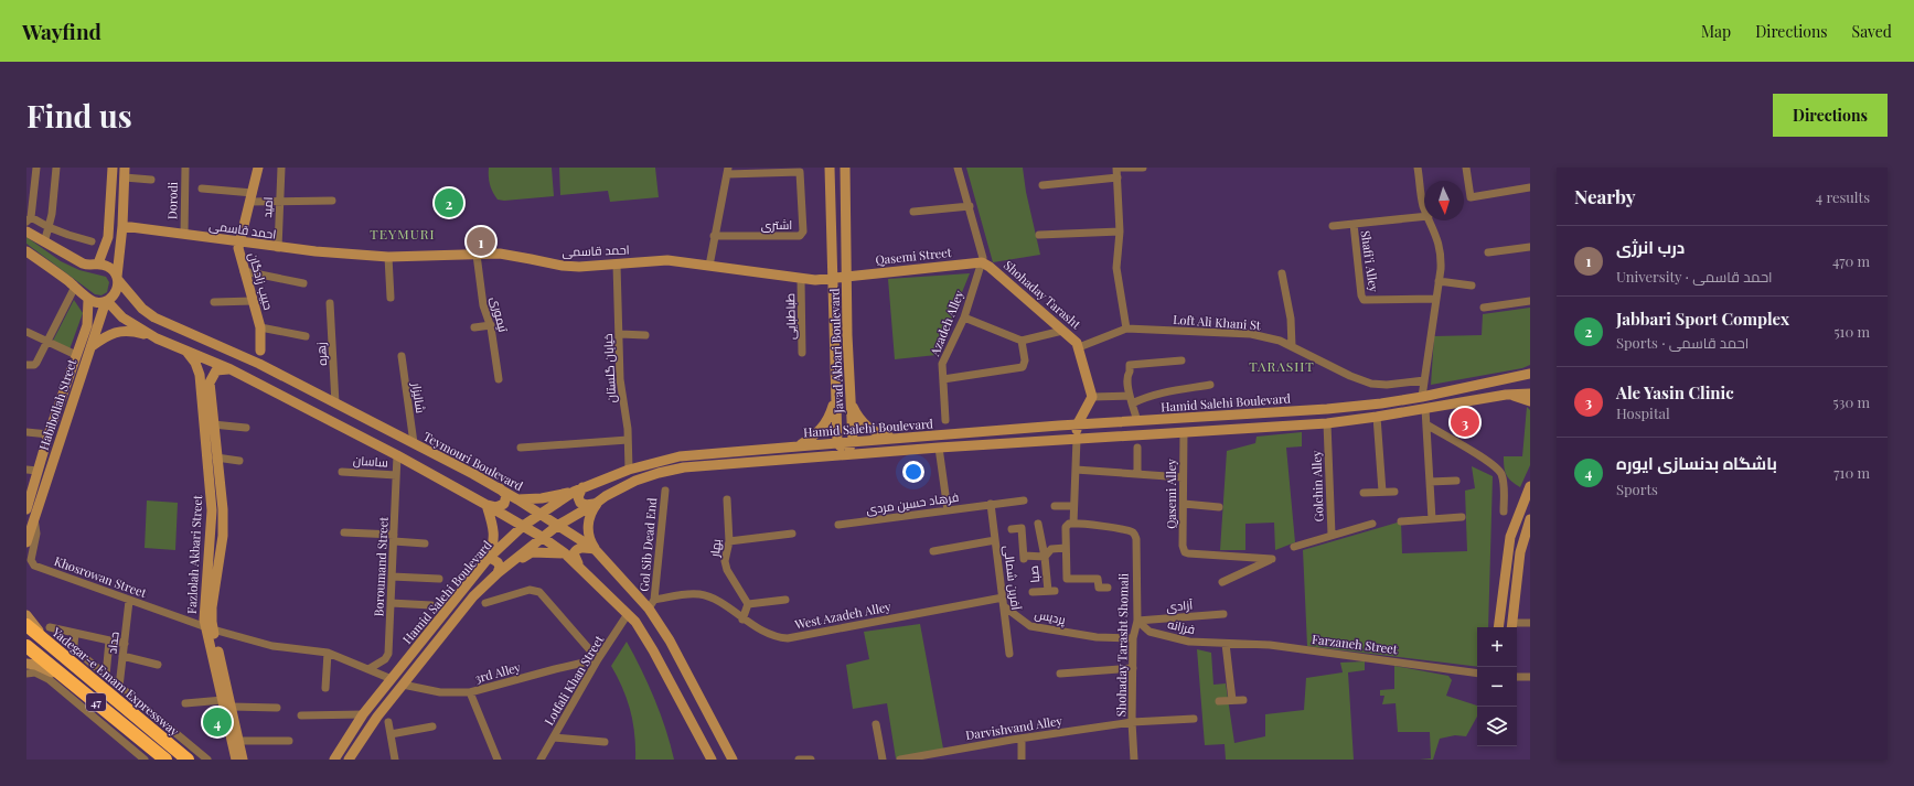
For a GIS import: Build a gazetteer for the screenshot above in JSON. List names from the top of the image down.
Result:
{
  "streets": {
    "highway": ["Yadegar-e Emam Expressway", "47"],
    "main road": [
      "احمد قاسمی",
      "Qasemi Street",
      "حبیب زادگان",
      "Shohaday Tarasht",
      "Javad Akbari Boulevard",
      "Hamid Salehi Boulevard",
      "Habibollah Street",
      "Teymouri Boulevard",
      "Fazlolah Akbari Street"
    ],
    "street": [
      "Dorodi",
      "امید",
      "اشتری",
      "Shafi'i Alley",
      "تیموری",
      "طباطبایی",
      "Loft Ali Khani St",
      "Azadeh Alley",
      "زهره",
      "خیابان گلستان",
      "شالیزار",
      "ساسان",
      "Golchin Alley",
      "Qasemi Alley",
      "فرهاد حسین مردی",
      "Gol Sib Dead End",
      "بهار",
      "Boroumand Street",
      "صبا",
      "Khosrowan Street",
      "آفرین شمالی",
      "آزادی",
      "West Azadeh Alley",
      "پردیس",
      "فرزانه",
      "حداد",
      "Farzaneh Street",
      "Shohaday Tarasht Shomali",
      "3rd Alley",
      "Lotfali Khan Street",
      "Darvishvand Alley"
    ]
  },
  "crossings": [
    ["Dorodi", "احمد قاسمی"],
    ["امید", "احمد قاسمی"],
    ["احمد قاسمی", "Qasemi Street"],
    ["احمد قاسمی", "حبیب زادگان"],
    ["احمد قاسمی", "تیموری"],
    ["احمد قاسمی", "طباطبایی"],
    ["احمد قاسمی", "Javad Akbari Boulevard"],
    ["احمد قاسمی", "خیابان گلستان"],
    ["Qasemi Street", "Shohaday Tarasht"],
    ["Qasemi Street", "Azadeh Alley"],
    ["Qasemi Street", "Javad Akbari Boulevard"],
    ["Shohaday Tarasht", "Loft Ali Khani St"],
    ["Shohaday Tarasht", "Azadeh Alley"],
    ["Javad Akbari Boulevard", "Hamid Salehi Boulevard"],
    ["زهره", "Teymouri Boulevard"],
    ["خیابان گلستان", "Hamid Salehi Boulevard"],
    ["شالیزار", "Teymouri Boulevard"],
    ["Hamid Salehi Boulevard", "Teymouri Boulevard"],
    ["Hamid Salehi Boulevard", "Golchin Alley"],
    ["Hamid Salehi Boulevard", "Qasemi Alley"],
    ["Hamid Salehi Boulevard", "Khosrowan Street"],
    ["Hamid Salehi Boulevard", "3rd Alley"],
    ["Habibollah Street", "Teymouri Boulevard"],
    ["Habibollah Street", "Khosrowan Street"],
    ["ساسان", "Boroumand Street"],
    ["Teymouri Boulevard", "Gol Sib Dead End"],
    ["Teymouri Boulevard", "West Azadeh Alley"],
    ["فرهاد حسین مردی", "آفرین شمالی"],
    ["Gol Sib Dead End", "West Azadeh Alley"],
    ["Fazlolah Akbari Street", "Khosrowan Street"],
    ["Boroumand Street", "Khosrowan Street"],
    ["Khosrowan Street", "حداد"],
    ["آفرین شمالی", "West Azadeh Alley"],
    ["آفرین شمالی", "پردیس"],
    ["آزادی", "فرزانه"],
    ["آزادی", "Shohaday Tarasht Shomali"],
    ["پردیس", "Shohaday Tarasht Shomali"],
    ["فرزانه", "Farzaneh Street"],
    ["فرزانه", "Shohaday Tarasht Shomali"],
    ["Shohaday Tarasht Shomali", "Darvishvand Alley"],
    ["3rd Alley", "Lotfali Khan Street"]
  ],
  "districts": ["TEYMURI", "TARASHT"],
  "north": "bottom",
  "page": {
    "header": "Wayfind",
    "nav": ["Map", "Directions", "Saved"],
    "buttons": "Directions",
    "title": "Find us",
    "heading": ["Nearby", "4 results"],
    "pins": [
      "2",
      "1",
      "3",
      "4"
    ],
    "list": [
      {
        "mark": "1",
        "name": "درب انرژی",
        "note": "University · احمد قاسمی",
        "value": "470 m"
      },
      {
        "mark": "2",
        "name": "Jabbari Sport Complex",
        "note": "Sports · احمد قاسمی",
        "value": "510 m"
      },
      {
        "mark": "3",
        "name": "Ale Yasin Clinic",
        "note": "Hospital",
        "value": "530 m"
      },
      {
        "mark": "4",
        "name": "باشگاه بدنسازی ایوره",
        "note": "Sports",
        "value": "710 m"
      }
    ],
    "map_buttons": ["+", "−"]
  }
}
